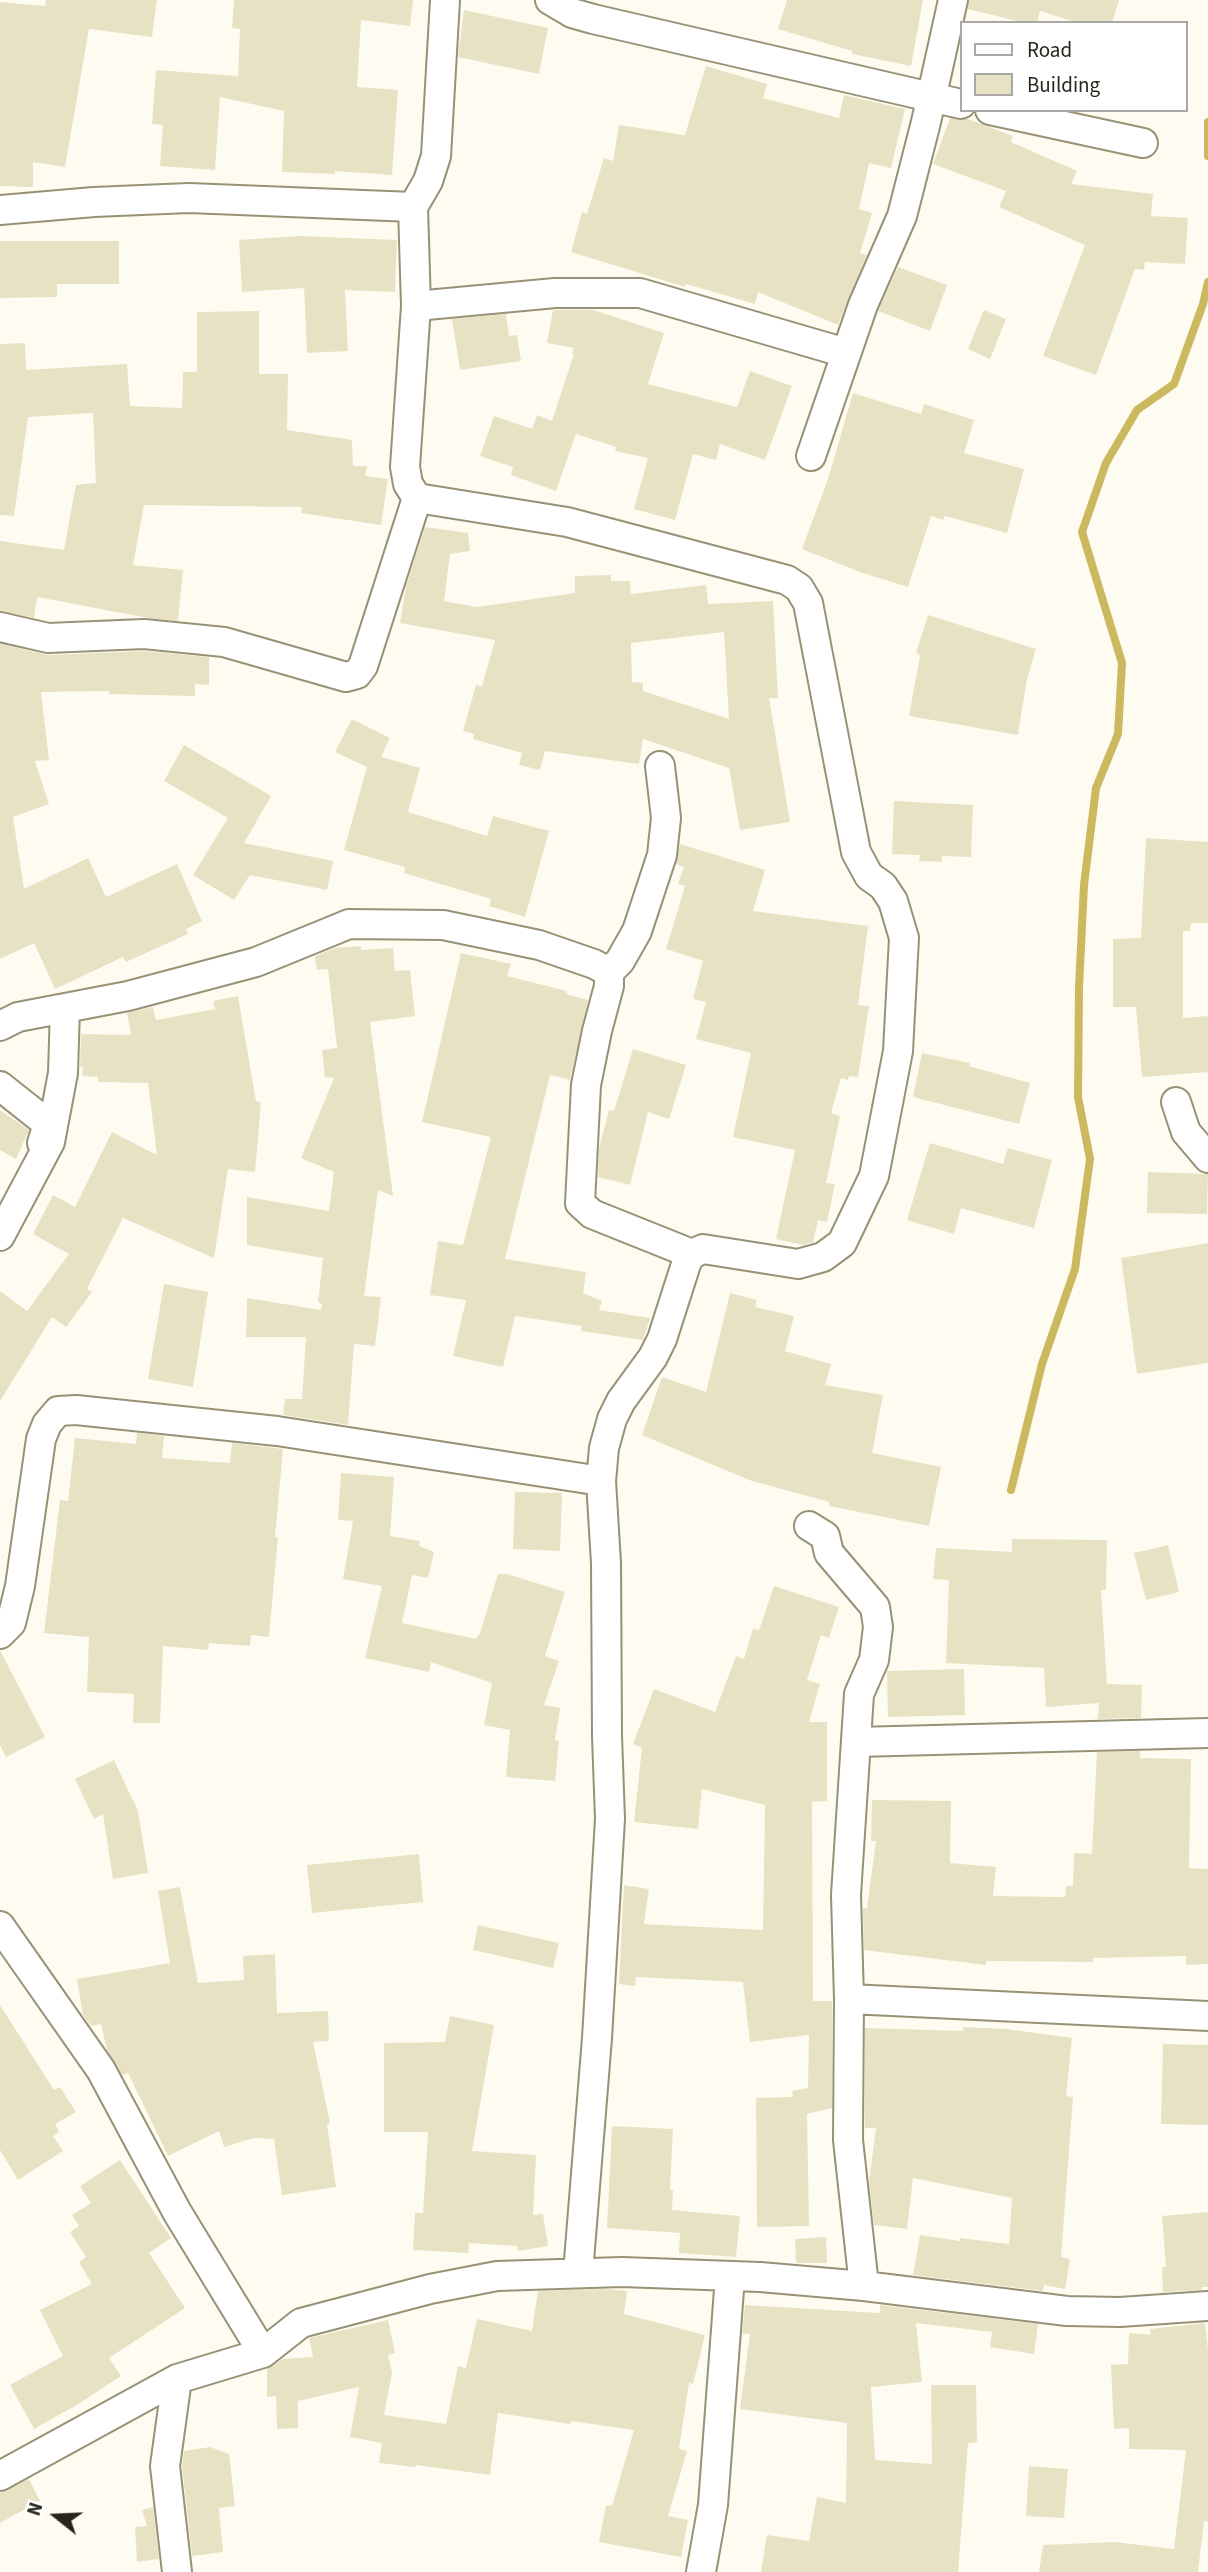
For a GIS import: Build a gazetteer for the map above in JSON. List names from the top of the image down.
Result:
{
  "legend": ["Road", "Building"],
  "north": "left"
}
